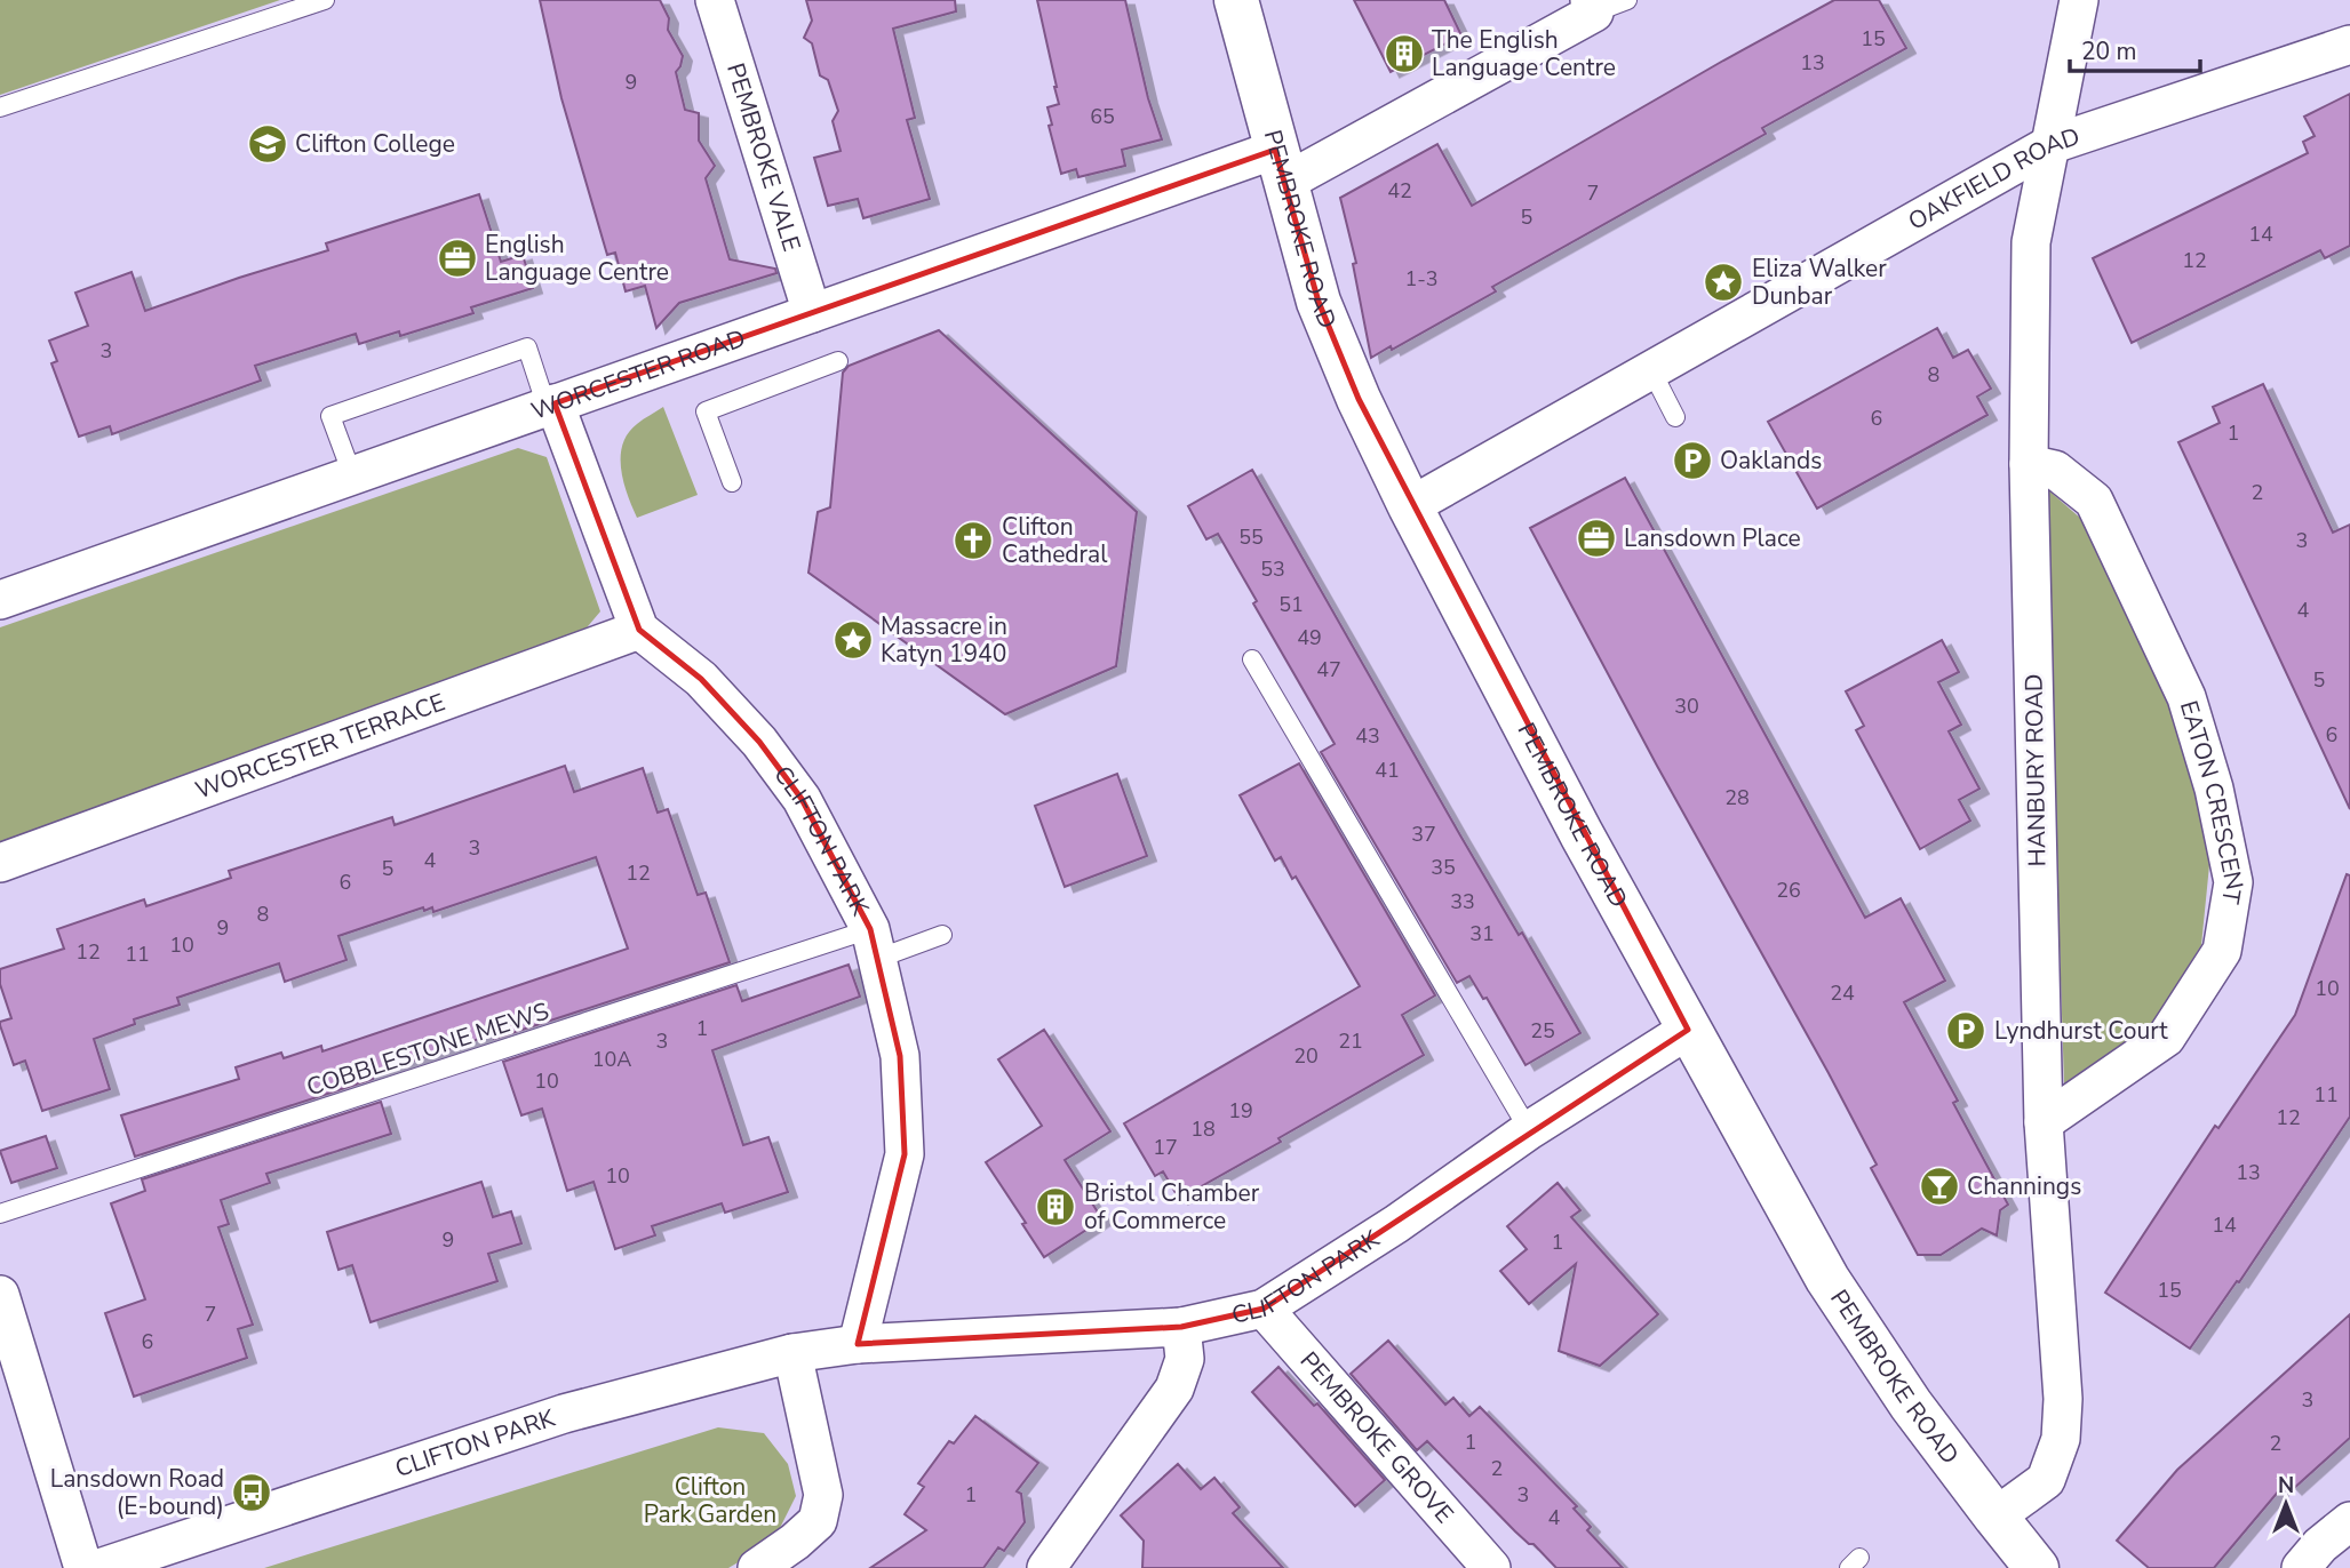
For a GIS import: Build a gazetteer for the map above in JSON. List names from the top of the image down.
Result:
{
  "streets": {
    "main road": ["PEMBROKE ROAD"],
    "street": [
      "PEMBROKE VALE",
      "OAKFIELD ROAD",
      "WORCESTER ROAD",
      "WORCESTER TERRACE",
      "HANBURY ROAD",
      "EATON CRESCENT",
      "CLIFTON PARK",
      "PEMBROKE GROVE"
    ],
    "lane": ["COBBLESTONE MEWS"]
  },
  "crossings": [
    ["PEMBROKE VALE", "WORCESTER ROAD"],
    ["OAKFIELD ROAD", "PEMBROKE ROAD"],
    ["OAKFIELD ROAD", "HANBURY ROAD"],
    ["PEMBROKE ROAD", "WORCESTER ROAD"],
    ["PEMBROKE ROAD", "HANBURY ROAD"],
    ["PEMBROKE ROAD", "CLIFTON PARK"],
    ["WORCESTER TERRACE", "CLIFTON PARK"],
    ["HANBURY ROAD", "EATON CRESCENT"],
    ["CLIFTON PARK", "COBBLESTONE MEWS"],
    ["CLIFTON PARK", "PEMBROKE GROVE"]
  ],
  "parks": ["Clifton Park Garden"],
  "places": {
    "building": ["The English Language Centre", "Bristol Chamber of Commerce"],
    "school or university": ["Clifton College"],
    "office": ["English Language Centre", "Lansdown Place"],
    "place": ["Eliza Walker Dunbar", "Massacre in Katyn 1940"],
    "parking": ["Oaklands", "Lyndhurst Court"],
    "church": ["Clifton Cathedral"],
    "bar": ["Channings"],
    "bus stop": ["Lansdown Road (E-bound)"]
  },
  "house_numbers": [
    "15",
    "13",
    "9",
    "65",
    "42",
    "7",
    "5",
    "14",
    "12",
    "1-3",
    "3",
    "8",
    "6",
    "1",
    "2",
    "55",
    "3",
    "53",
    "51",
    "4",
    "49",
    "47",
    "5",
    "30",
    "6",
    "43",
    "41",
    "28",
    "37",
    "3",
    "4",
    "35",
    "5",
    "12",
    "6",
    "26",
    "33",
    "8",
    "9",
    "31",
    "10",
    "12",
    "11",
    "10",
    "24",
    "1",
    "25",
    "3",
    "21",
    "20",
    "10A",
    "10",
    "11",
    "19",
    "12",
    "18",
    "17",
    "13",
    "10",
    "14",
    "9",
    "1",
    "15",
    "7",
    "6",
    "3",
    "1",
    "2",
    "2",
    "1",
    "3",
    "4"
  ],
  "scale_bar": "20 m",
  "north": "top"
}
